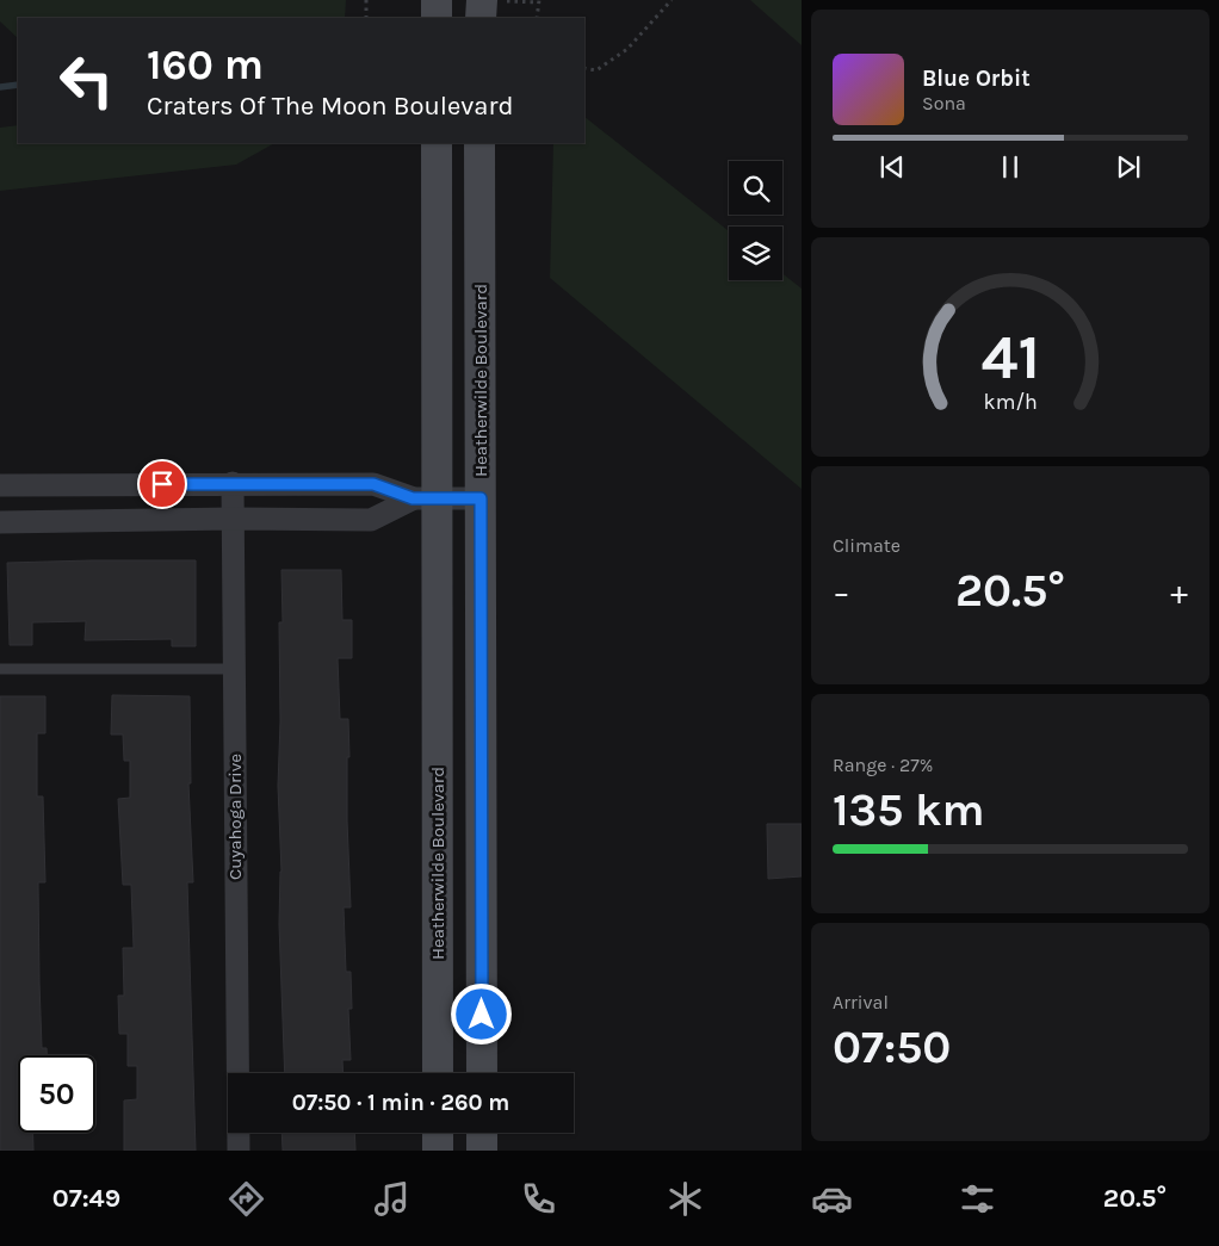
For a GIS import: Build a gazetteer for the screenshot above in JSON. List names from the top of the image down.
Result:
{
  "streets": {
    "main road": ["Heatherwilde Boulevard"],
    "street": ["Cuyahoga Drive"]
  },
  "page": {
    "turn": ["160 m", "Craters Of The Moon Boulevard"],
    "song": ["Blue Orbit", "Sona"],
    "tile": [
      "Climate",
      ["Range · 27%", "135 km"],
      ["Arrival", "07:50"]
    ],
    "heat": ["−", "20.5°", "+"],
    "limit": "50",
    "trip": "07:50 · 1 min · 260 m",
    "tabs": ["07:49", "20.5°"],
    "gauge": ["41", "km/h"]
  }
}
